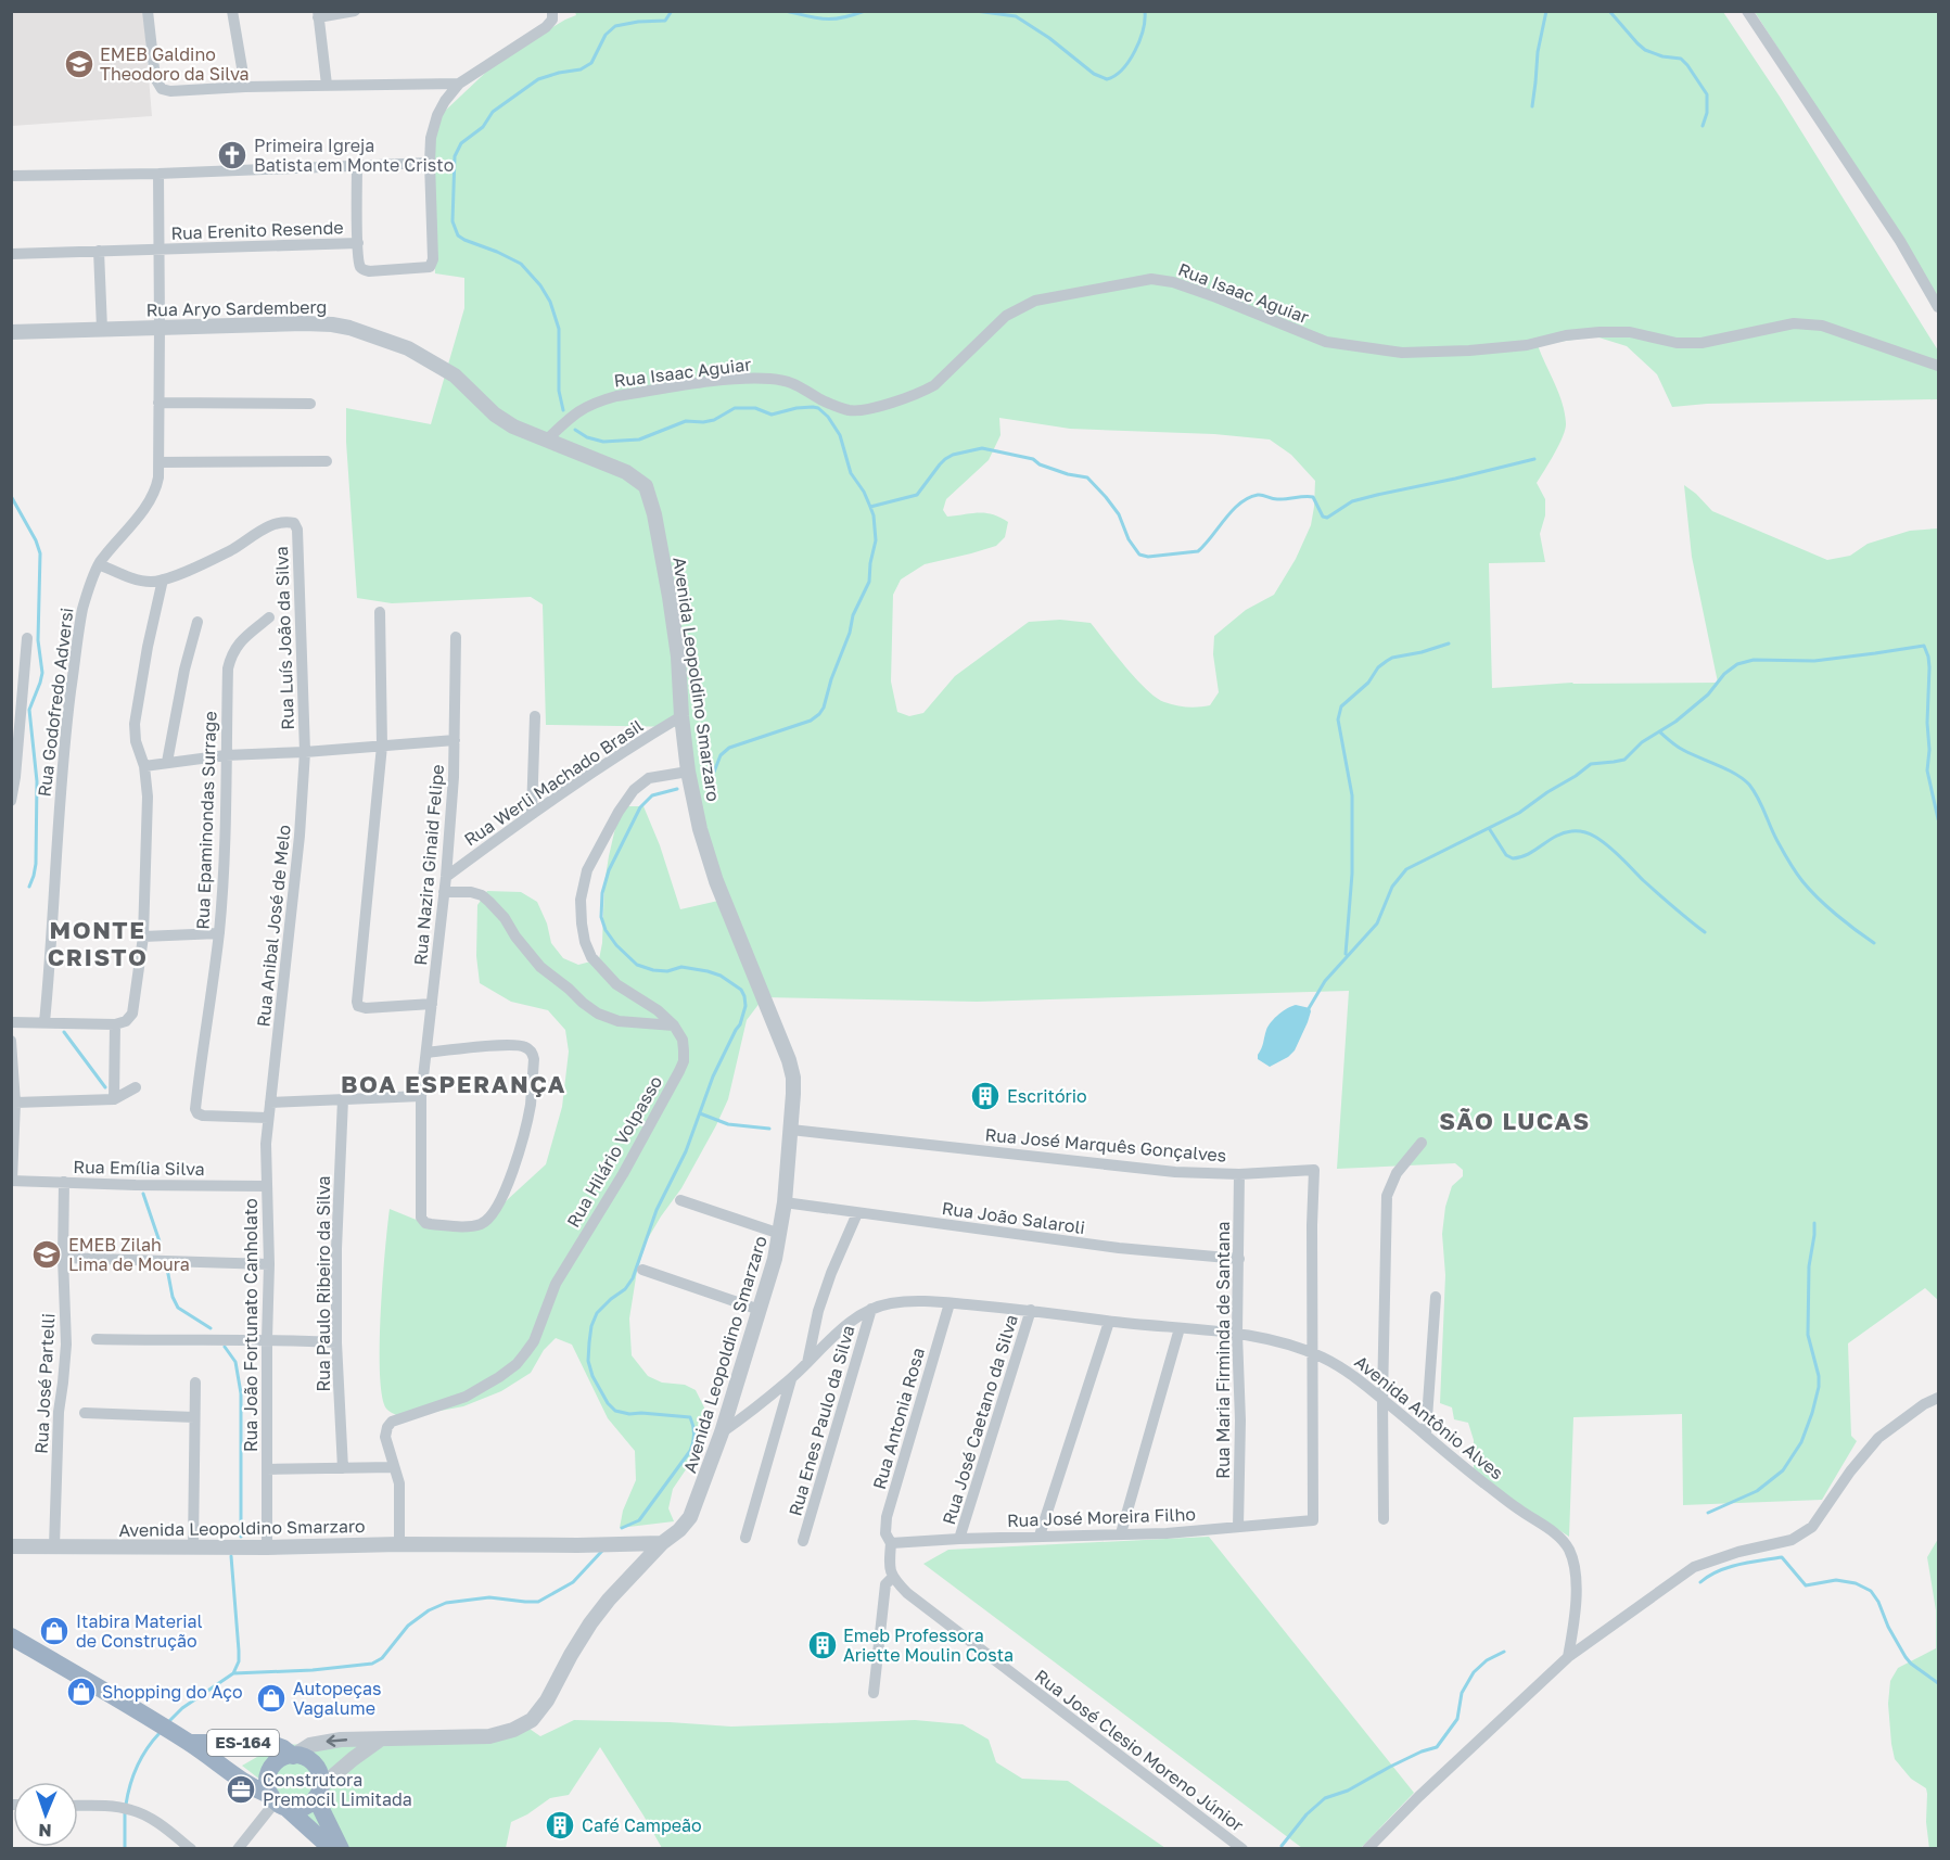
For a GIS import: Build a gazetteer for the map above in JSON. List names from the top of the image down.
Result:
{
  "streets": {
    "highway": ["ES-164"],
    "street": [
      "Rua Erenito Resende",
      "Rua Isaac Aguiar",
      "Rua Aryo Sardemberg",
      "Rua Luís João da Silva",
      "Avenida Leopoldino Smarzaro",
      "Rua Godofredo Adversi",
      "Rua Werli Machado Brasil",
      "Rua Epaminondas Surrage",
      "Rua Nazira Ginaid Felipe",
      "Rua Anibal José de Melo",
      "Rua José Marquês Gonçalves",
      "Rua Hilário Volpasso",
      "Rua Emília Silva",
      "Rua João Salaroli",
      "Rua Paulo Ribeiro da Silva",
      "Rua João Fortunato Canholato",
      "Rua Maria Firminda de Santana",
      "Rua José Partelli",
      "Avenida Antônio Alves",
      "Rua Antonia Rosa",
      "Rua José Caetano da Silva",
      "Rua Enes Paulo da Silva",
      "Rua José Moreira Filho",
      "Rua José Clesio Moreno Júnior"
    ]
  },
  "crossings": [
    ["Rua Erenito Resende", "Rua Godofredo Adversi"],
    ["Rua Isaac Aguiar", "Rua Aryo Sardemberg"],
    ["Rua Isaac Aguiar", "Avenida Leopoldino Smarzaro"],
    ["Rua Aryo Sardemberg", "Avenida Leopoldino Smarzaro"],
    ["Rua Aryo Sardemberg", "Rua Godofredo Adversi"],
    ["Rua Luís João da Silva", "Rua Anibal José de Melo"],
    ["Avenida Leopoldino Smarzaro", "Rua Werli Machado Brasil"],
    ["Avenida Leopoldino Smarzaro", "Rua José Marquês Gonçalves"],
    ["Avenida Leopoldino Smarzaro", "Rua Hilário Volpasso"],
    ["Avenida Leopoldino Smarzaro", "Rua João Salaroli"],
    ["Avenida Leopoldino Smarzaro", "Rua João Fortunato Canholato"],
    ["Avenida Leopoldino Smarzaro", "Rua José Partelli"],
    ["Avenida Leopoldino Smarzaro", "Avenida Antônio Alves"],
    ["Rua Werli Machado Brasil", "Rua Nazira Ginaid Felipe"],
    ["Rua Epaminondas Surrage", "Rua João Fortunato Canholato"],
    ["Rua Anibal José de Melo", "Rua João Fortunato Canholato"],
    ["Rua José Marquês Gonçalves", "Rua Maria Firminda de Santana"],
    ["Rua José Marquês Gonçalves", "Avenida Antônio Alves"],
    ["Rua José Marquês Gonçalves", "Rua José Moreira Filho"],
    ["Rua Emília Silva", "Rua João Fortunato Canholato"],
    ["Rua Emília Silva", "Rua José Partelli"],
    ["Rua João Salaroli", "Rua Maria Firminda de Santana"],
    ["Rua Maria Firminda de Santana", "Avenida Antônio Alves"],
    ["Rua Maria Firminda de Santana", "Rua José Moreira Filho"],
    ["Avenida Antônio Alves", "Rua Antonia Rosa"],
    ["Avenida Antônio Alves", "Rua José Caetano da Silva"],
    ["Avenida Antônio Alves", "Rua Enes Paulo da Silva"],
    ["Avenida Antônio Alves", "Rua José Moreira Filho"],
    ["Rua Antonia Rosa", "Rua José Moreira Filho"],
    ["Rua José Caetano da Silva", "Rua José Moreira Filho"]
  ],
  "districts": ["MONTE CRISTO", "BOA ESPERANÇA", "SÃO LUCAS"],
  "places": {
    "school or university": ["EMEB Galdino Theodoro da Silva", "EMEB Zilah Lima de Moura"],
    "church": ["Primeira Igreja Batista em Monte Cristo"],
    "building": ["Escritório", "Emeb Professora Ariette Moulin Costa", "Café Campeão"],
    "shop": ["Itabira Material de Construção", "Shopping do Aço", "Autopeças Vagalume"],
    "office": ["Construtora Premocil Limitada"]
  },
  "north": "bottom"
}
